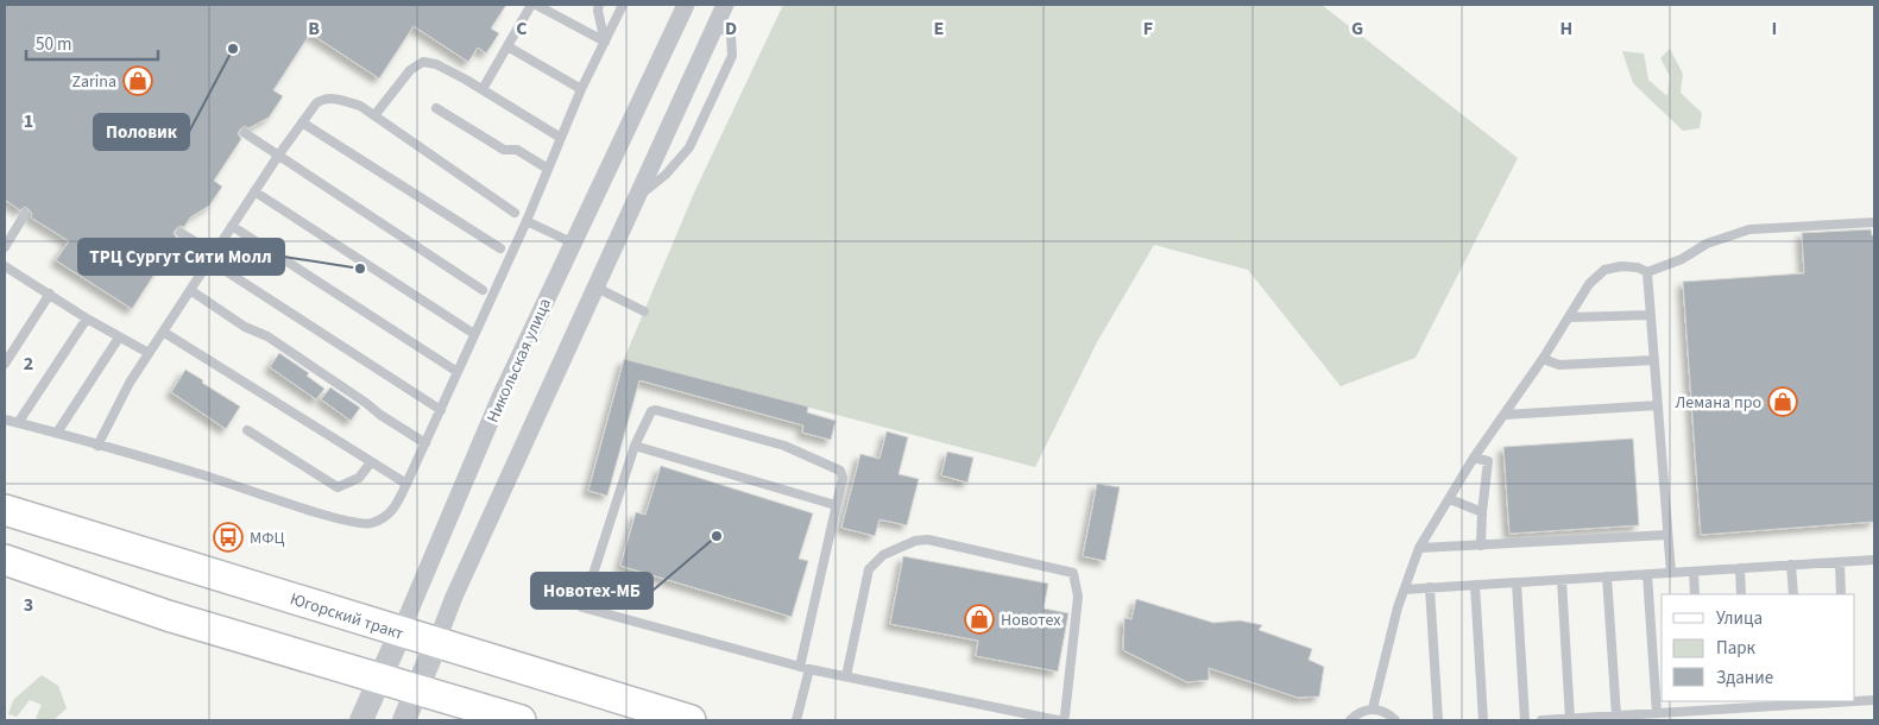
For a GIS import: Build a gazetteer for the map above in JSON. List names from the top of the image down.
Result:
{
  "streets": {
    "main road": ["Югорский тракт"],
    "street": ["Никольская улица"]
  },
  "crossings": [
    ["Никольская улица", "Югорский тракт"]
  ],
  "places": {
    "other": ["Половик", "ТРЦ Сургут Сити Молл", "Новотех-МБ"],
    "shop": ["Zarina", "Лемана про", "Новотех"],
    "bus stop": ["МФЦ"]
  },
  "legend": ["Улица", "Парк", "Здание"],
  "scale_bar": "50 m",
  "grid": {
    "columns": [
      "B",
      "C",
      "D",
      "E",
      "F",
      "G",
      "H",
      "I"
    ],
    "rows": ["1", "2", "3"]
  }
}
